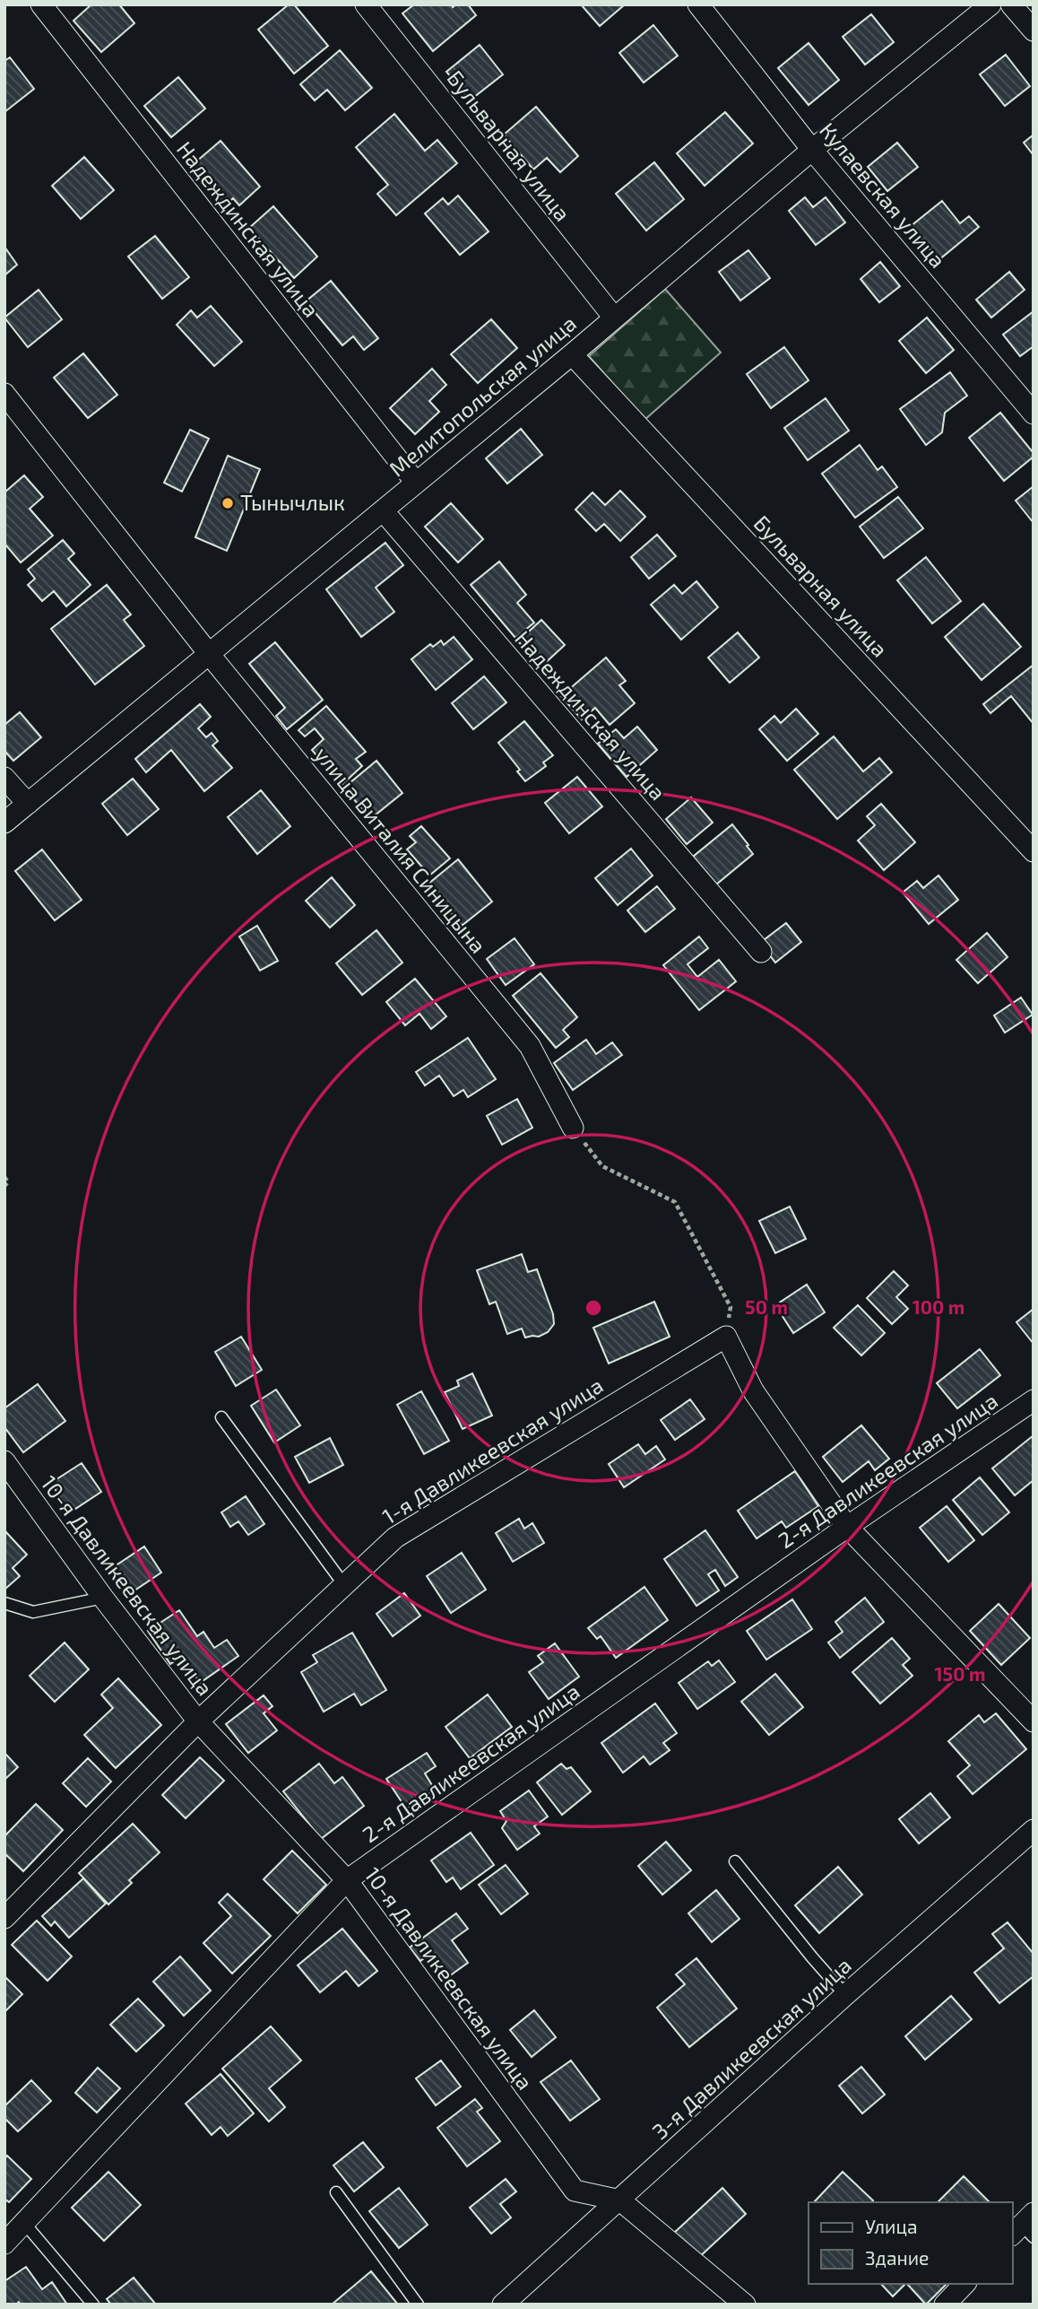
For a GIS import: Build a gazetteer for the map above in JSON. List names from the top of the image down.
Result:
{
  "streets": {
    "street": [
      "Бульварная улица",
      "Кулаевская улица",
      "Надеждинская улица",
      "Мелитопольская улица",
      "улица Виталия Синицына",
      "1-я Давликеевская улица",
      "2-я Давликеевская улица",
      "10-я Давликеевская улица",
      "3-я Давликеевская улица"
    ]
  },
  "crossings": [
    ["Бульварная улица", "Мелитопольская улица"],
    ["Кулаевская улица", "Мелитопольская улица"],
    ["Надеждинская улица", "Мелитопольская улица"],
    ["Мелитопольская улица", "улица Виталия Синицына"],
    ["1-я Давликеевская улица", "10-я Давликеевская улица"],
    ["2-я Давликеевская улица", "10-я Давликеевская улица"],
    ["10-я Давликеевская улица", "3-я Давликеевская улица"]
  ],
  "places": ["Тынычлык"],
  "legend": ["Улица", "Здание"],
  "rings": ["50 m", "100 m", "150 m"]
}
